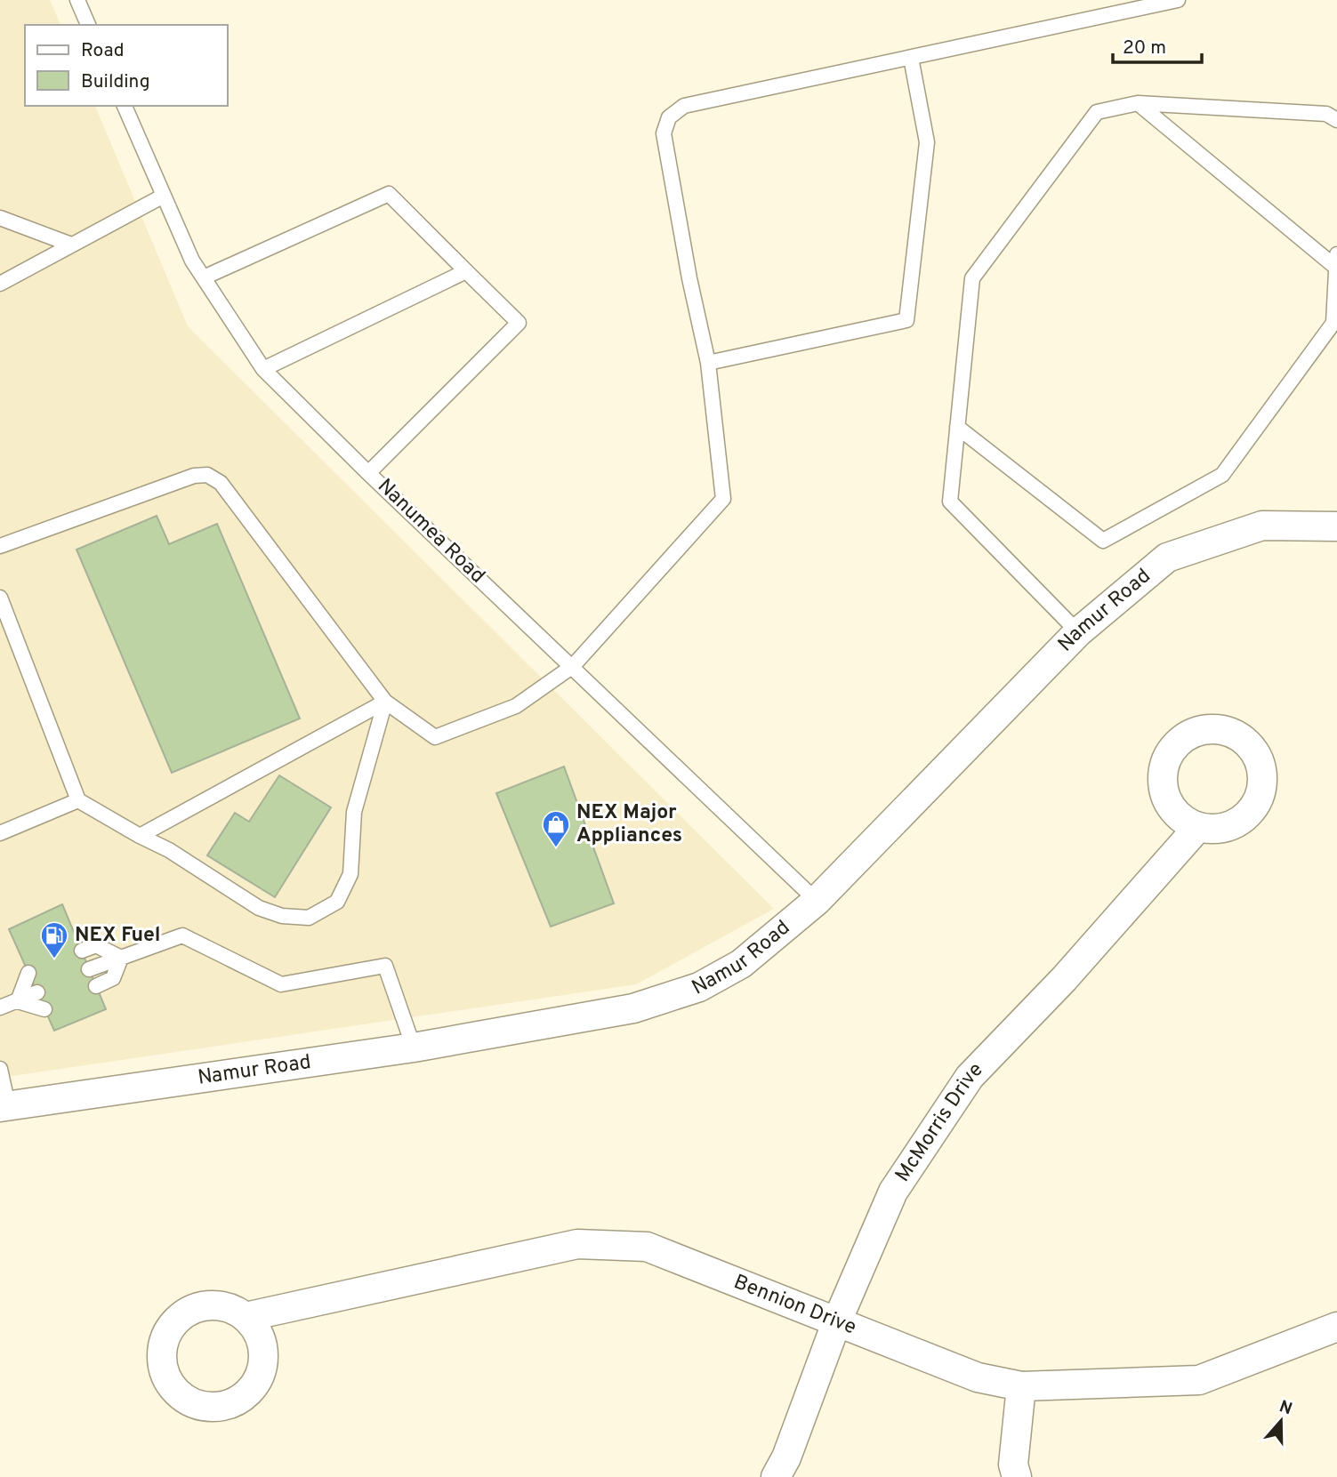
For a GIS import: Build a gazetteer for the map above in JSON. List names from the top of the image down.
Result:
{
  "streets": {
    "street": ["Namur Road", "McMorris Drive", "Bennion Drive"],
    "lane": ["Nanumea Road"]
  },
  "crossings": [
    ["Nanumea Road", "Namur Road"],
    ["McMorris Drive", "Bennion Drive"]
  ],
  "places": {
    "shop": ["NEX Major Appliances"],
    "fuel station": ["NEX Fuel"]
  },
  "legend": ["Road", "Building"],
  "scale_bar": "20 m",
  "north": "top"
}
